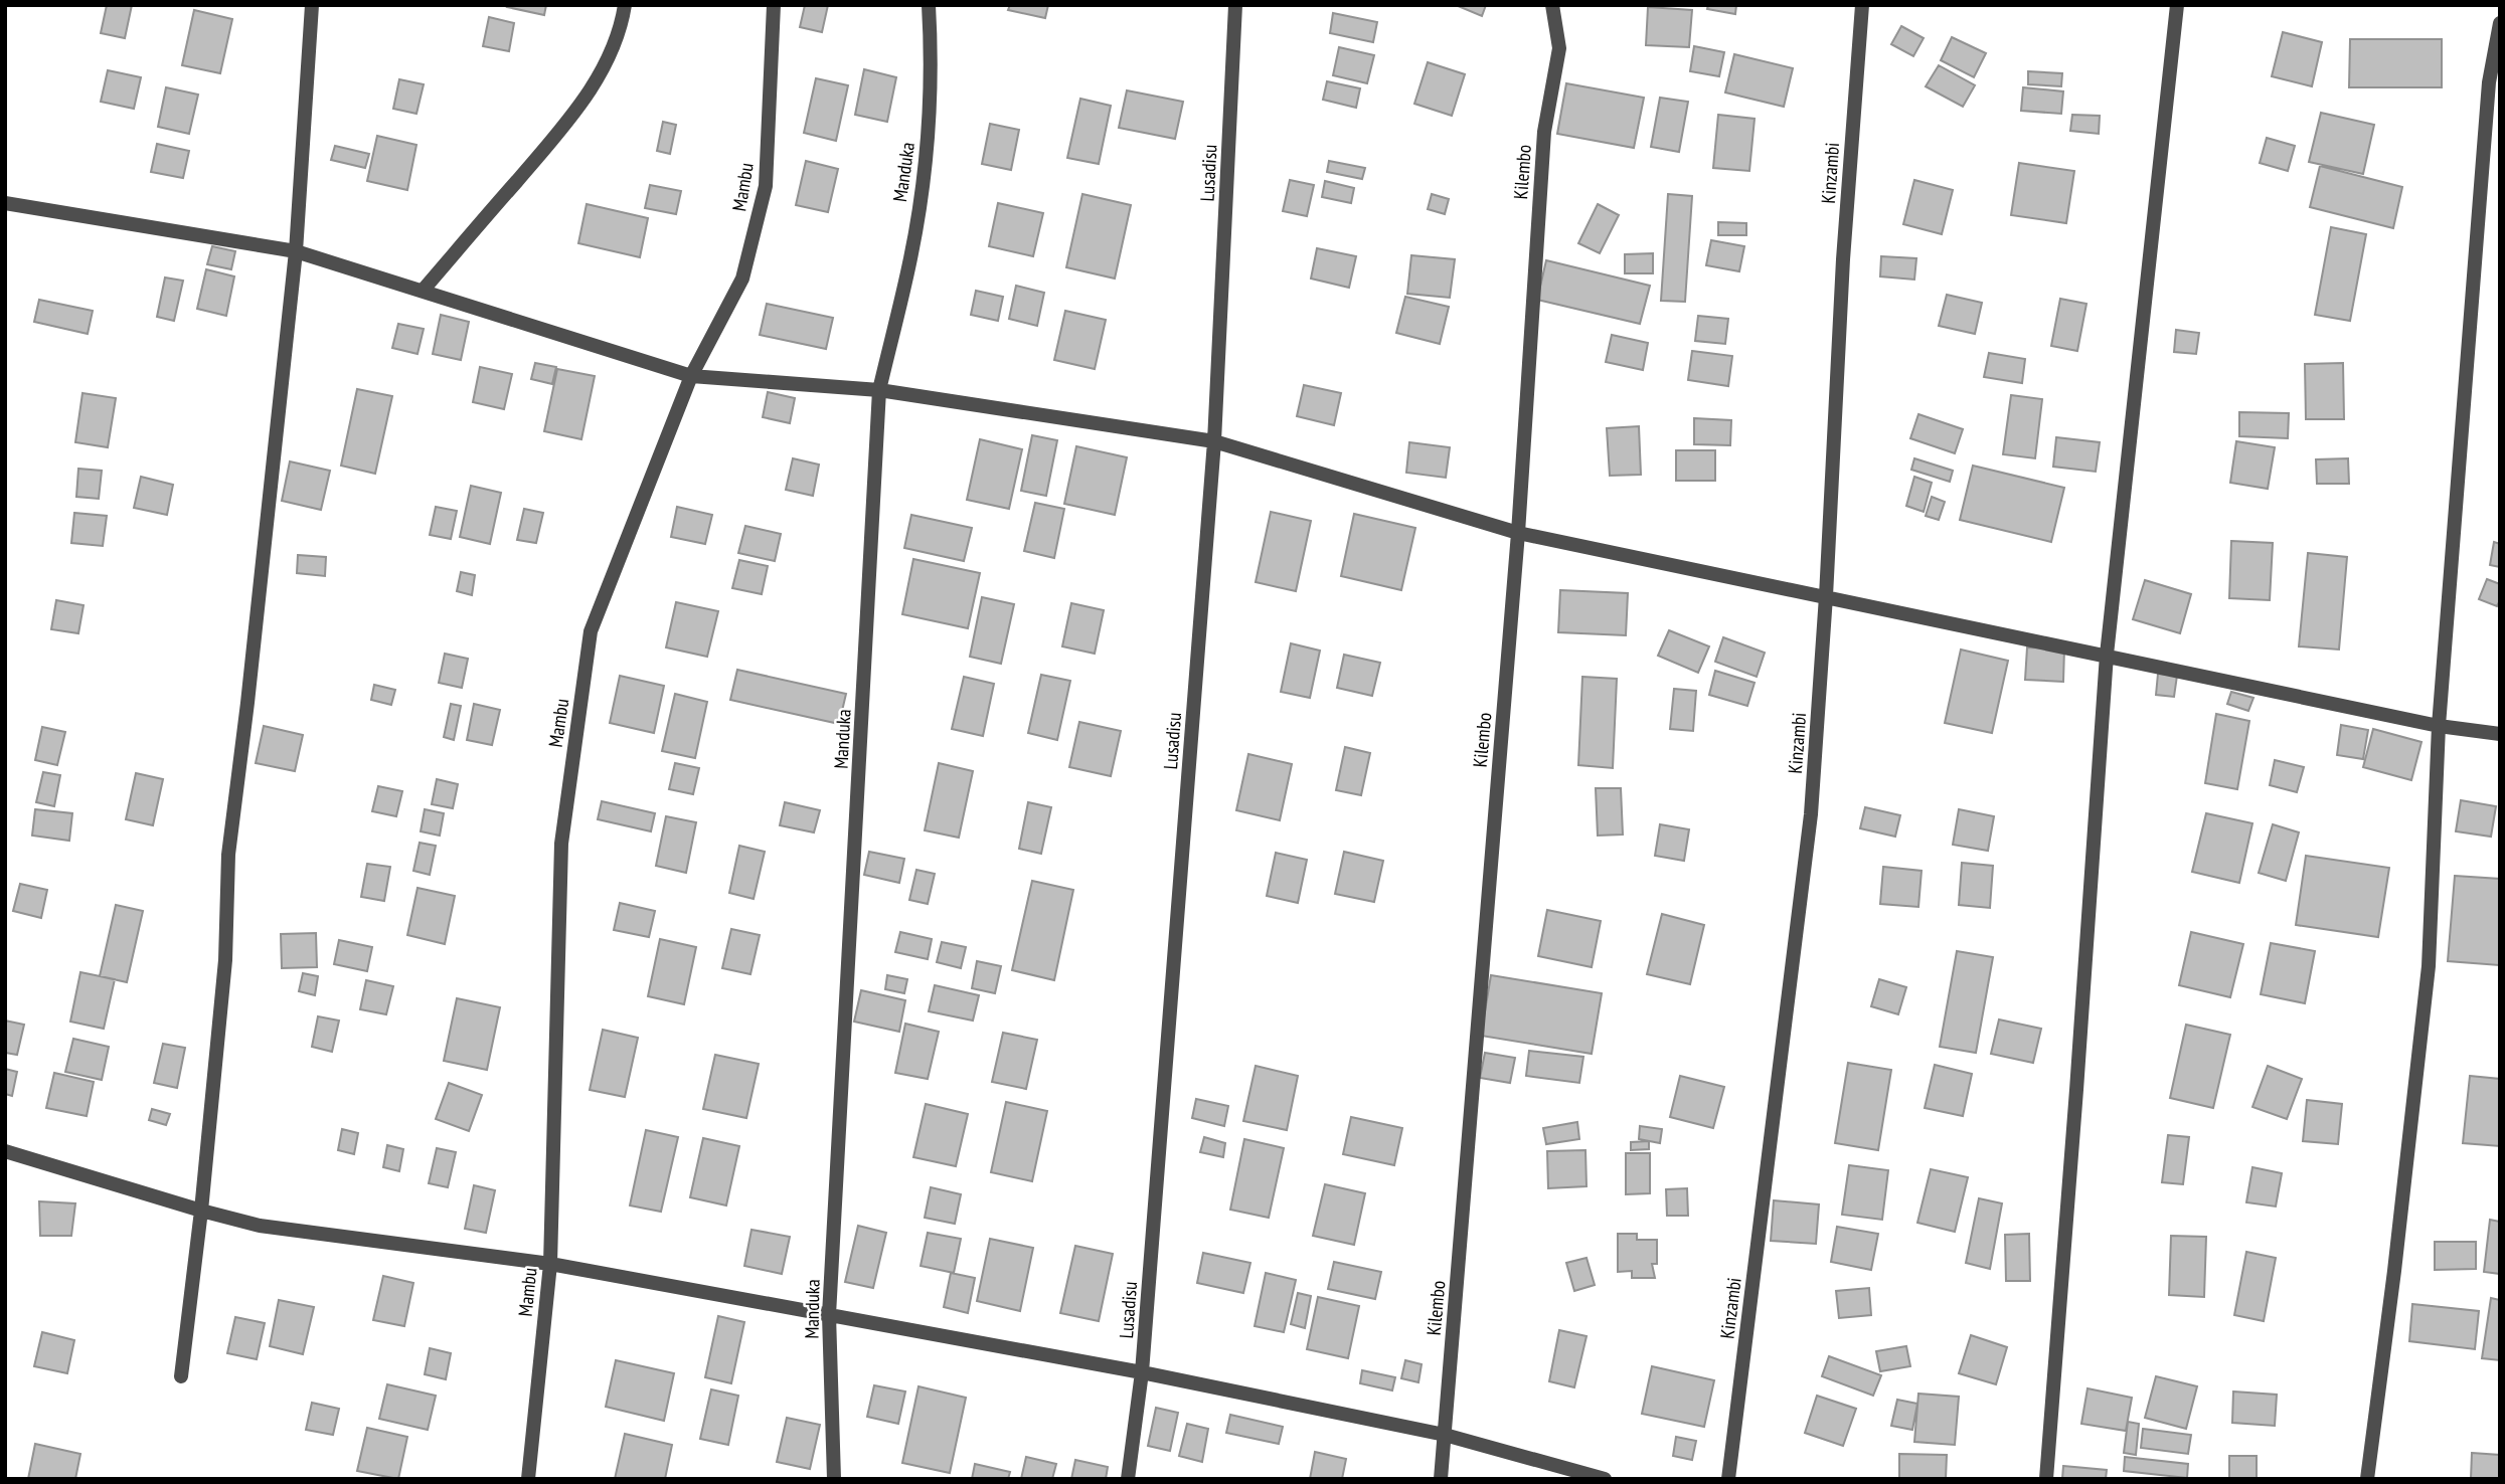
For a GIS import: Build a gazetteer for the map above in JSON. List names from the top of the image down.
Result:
{
  "streets": {
    "street": [
      "Manduka",
      "Kilembo",
      "Lusadisu",
      "Kinzambi",
      "Mambu"
    ]
  }
}
